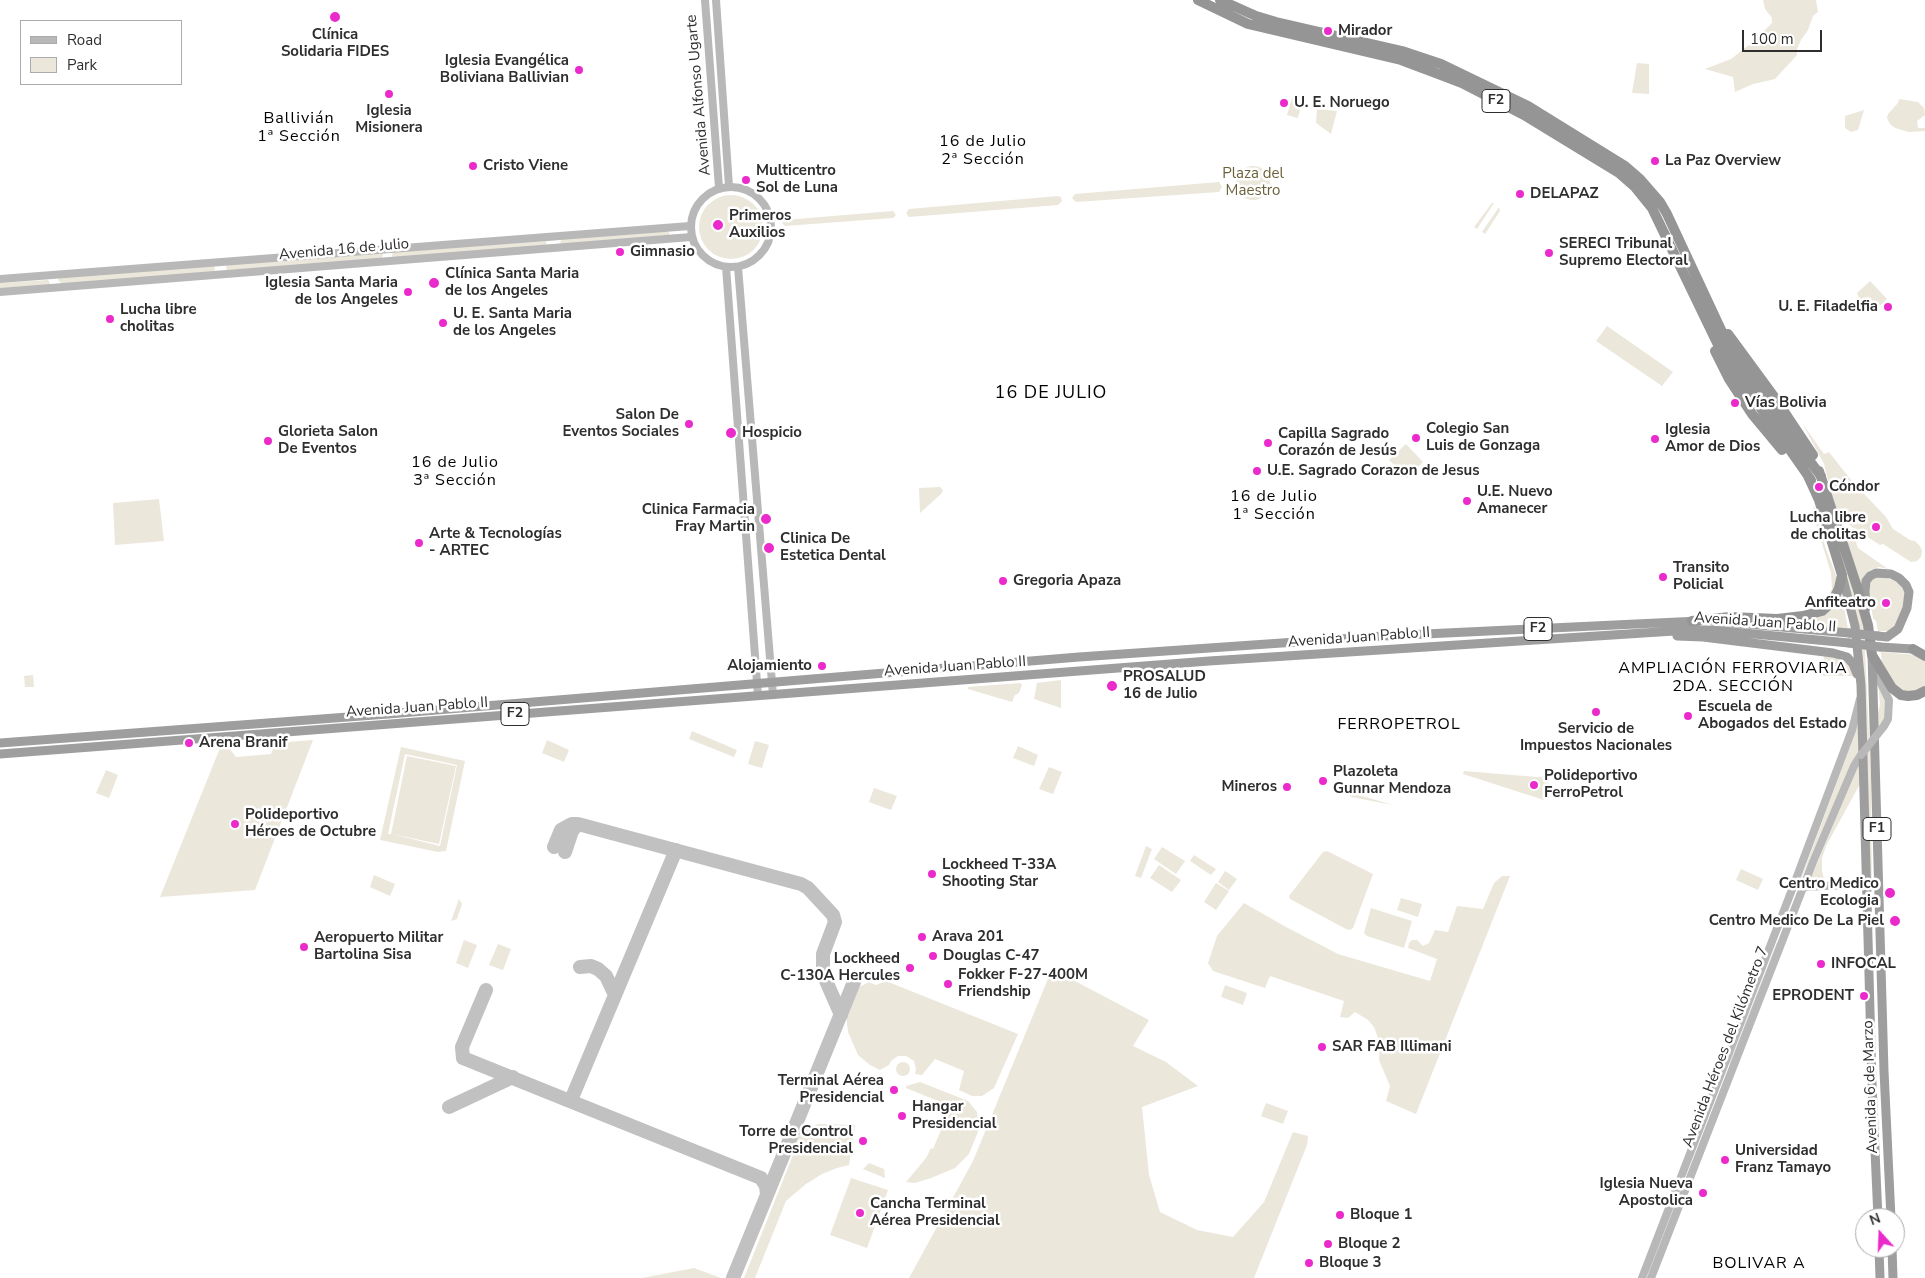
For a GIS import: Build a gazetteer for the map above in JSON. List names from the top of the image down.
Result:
{
  "streets": {
    "highway": [
      "F2",
      "Avenida Juan Pablo II",
      "F1",
      "Avenida 6 de Marzo"
    ],
    "main road": ["Avenida Alfonso Ugarte", "Avenida 16 de Julio", "Avenida Héroes del Kilómetro 7"]
  },
  "crossings": [
    ["Avenida Alfonso Ugarte", "Avenida 16 de Julio"],
    ["F2", "Avenida Juan Pablo II"],
    ["F2", "F1"],
    ["F2", "Avenida Héroes del Kilómetro 7"],
    ["F2", "Avenida 6 de Marzo"],
    ["F1", "Avenida Héroes del Kilómetro 7"],
    ["F1", "Avenida 6 de Marzo"],
    ["Avenida Héroes del Kilómetro 7", "Avenida 6 de Marzo"]
  ],
  "districts": [
    "Ballivián 1ª Sección",
    "16 de Julio 2ª Sección",
    "16 DE JULIO",
    "16 de Julio 3ª Sección",
    "16 de Julio 1ª Sección",
    "AMPLIACIÓN FERROVIARIA 2DA. SECCIÓN",
    "FERROPETROL",
    "BOLIVAR A"
  ],
  "parks": ["Plaza del Maestro"],
  "places": [
    "Clínica Solidaria FIDES",
    "Mirador",
    "Iglesia Evangélica Boliviana Ballivian",
    "Iglesia Misionera",
    "U. E. Noruego",
    "La Paz Overview",
    "Cristo Viene",
    "Multicentro Sol de Luna",
    "DELAPAZ",
    "Primeros Auxilios",
    "Gimnasio",
    "SERECI Tribunal Supremo Electoral",
    "Clínica Santa Maria de los Angeles",
    "Iglesia Santa Maria de los Angeles",
    "U. E. Filadelfia",
    "Lucha libre cholitas",
    "U. E. Santa Maria de los Angeles",
    "Vías Bolivia",
    "Salon De Eventos Sociales",
    "Hospicio",
    "Colegio San Luis de Gonzaga",
    "Iglesia Amor de Dios",
    "Glorieta Salon De Eventos",
    "Capilla Sagrado Corazón de Jesús",
    "U.E. Sagrado Corazon de Jesus",
    "Cóndor",
    "U.E. Nuevo Amanecer",
    "Clinica Farmacia Fray Martin",
    "Lucha libre de cholitas",
    "Arte & Tecnologías - ARTEC",
    "Clinica De Estetica Dental",
    "Transito Policial",
    "Gregoria Apaza",
    "Anfiteatro",
    "Alojamiento",
    "PROSALUD 16 de Julio",
    "Servicio de Impuestos Nacionales",
    "Escuela de Abogados del Estado",
    "Arena Branif",
    "Plazoleta Gunnar Mendoza",
    "Polideportivo FerroPetrol",
    "Mineros",
    "Polideportivo Héroes de Octubre",
    "Lockheed T-33A Shooting Star",
    "Centro Medico Ecologia",
    "Centro Medico De La Piel",
    "Arava 201",
    "Aeropuerto Militar Bartolina Sisa",
    "Douglas C-47",
    "INFOCAL",
    "Lockheed C-130A Hercules",
    "Fokker F-27-400M Friendship",
    "EPRODENT",
    "SAR FAB Illimani",
    "Terminal Aérea Presidencial",
    "Hangar Presidencial",
    "Torre de Control Presidencial",
    "Universidad Franz Tamayo",
    "Iglesia Nueva Apostolica",
    "Cancha Terminal Aérea Presidencial",
    "Bloque 1",
    "Bloque 2",
    "Bloque 3"
  ],
  "legend": ["Road", "Park"],
  "scale_bar": "100 m",
  "north": "top"
}
